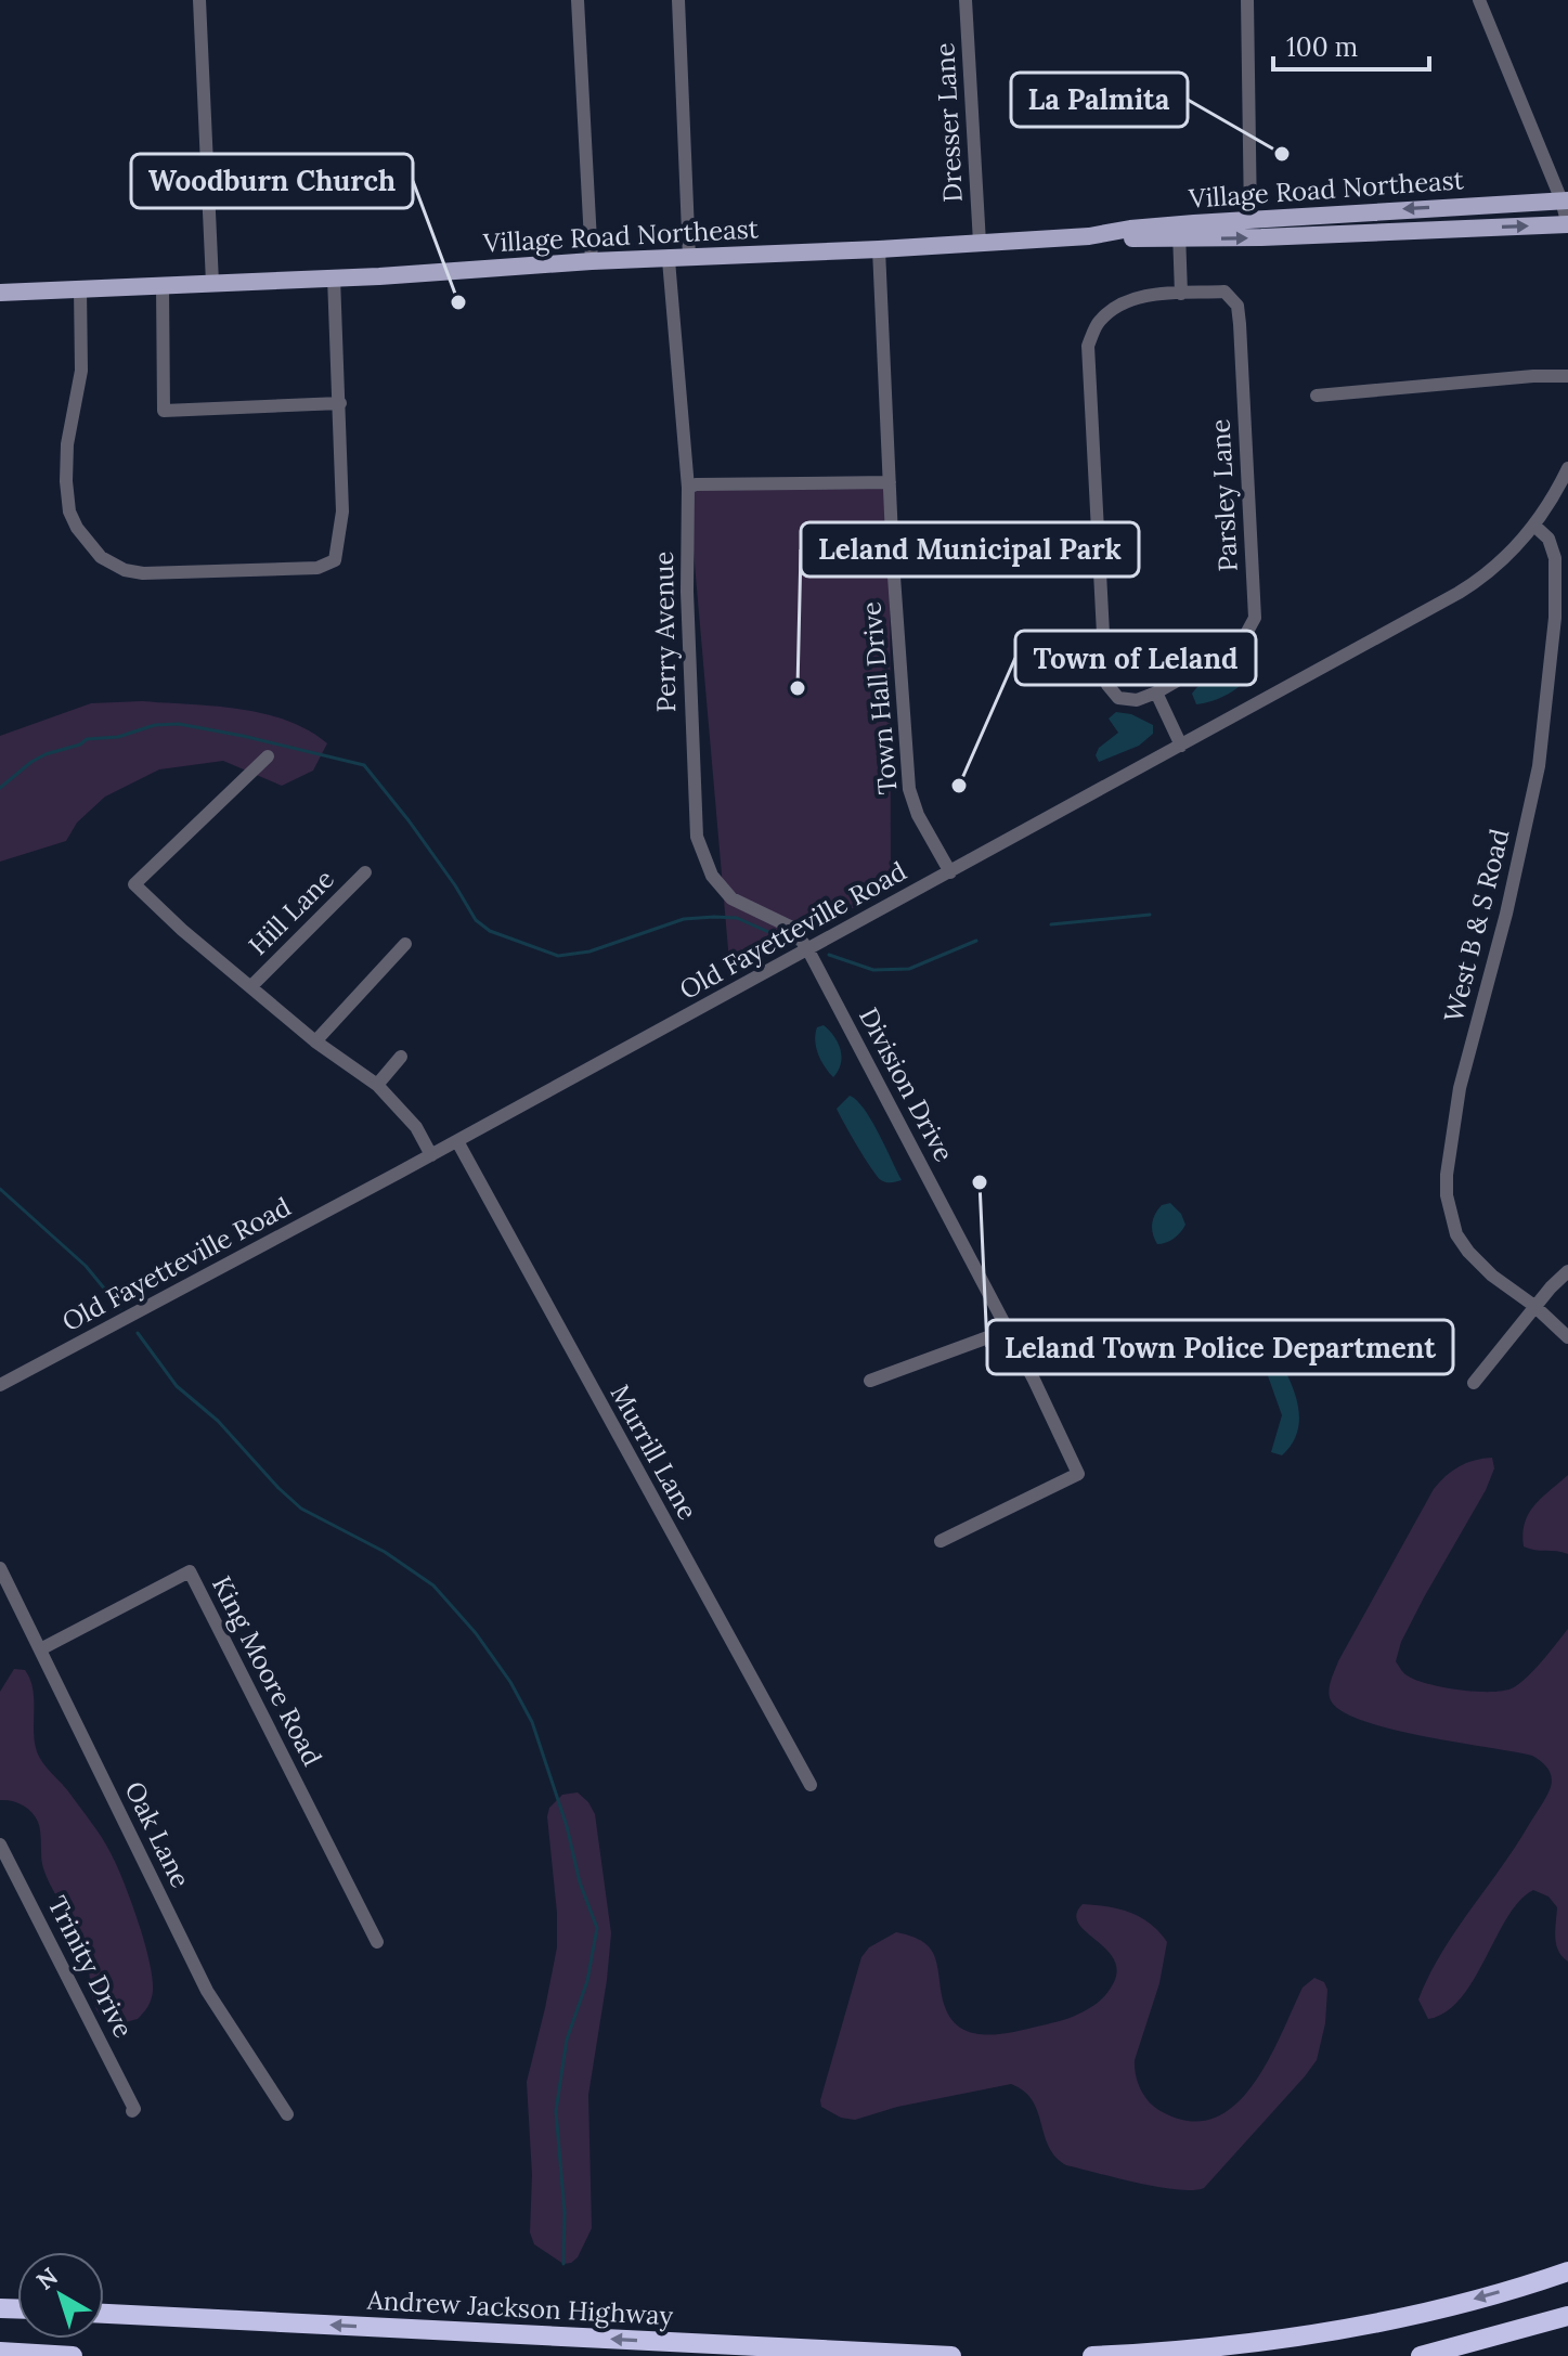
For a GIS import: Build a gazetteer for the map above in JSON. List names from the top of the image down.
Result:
{
  "streets": {
    "highway": ["Andrew Jackson Highway"],
    "main road": ["Village Road Northeast"],
    "street": [
      "Dresser Lane",
      "Parsley Lane",
      "Perry Avenue",
      "Town Hall Drive",
      "Hill Lane",
      "West B & S Road",
      "Old Fayetteville Road",
      "Division Drive",
      "Murrill Lane",
      "King Moore Road",
      "Oak Lane",
      "Trinity Drive"
    ]
  },
  "crossings": [
    ["Dresser Lane", "Village Road Northeast"],
    ["Village Road Northeast", "Perry Avenue"],
    ["Village Road Northeast", "Town Hall Drive"],
    ["Perry Avenue", "Old Fayetteville Road"],
    ["Perry Avenue", "Division Drive"],
    ["Town Hall Drive", "Old Fayetteville Road"],
    ["West B & S Road", "Old Fayetteville Road"],
    ["Old Fayetteville Road", "Division Drive"],
    ["Old Fayetteville Road", "Murrill Lane"],
    ["King Moore Road", "Oak Lane"]
  ],
  "one_way": ["Andrew Jackson Highway"],
  "places": [
    "La Palmita",
    "Woodburn Church",
    "Leland Municipal Park",
    "Town of Leland",
    "Leland Town Police Department"
  ],
  "scale_bar": "100 m",
  "north": "top left"
}
